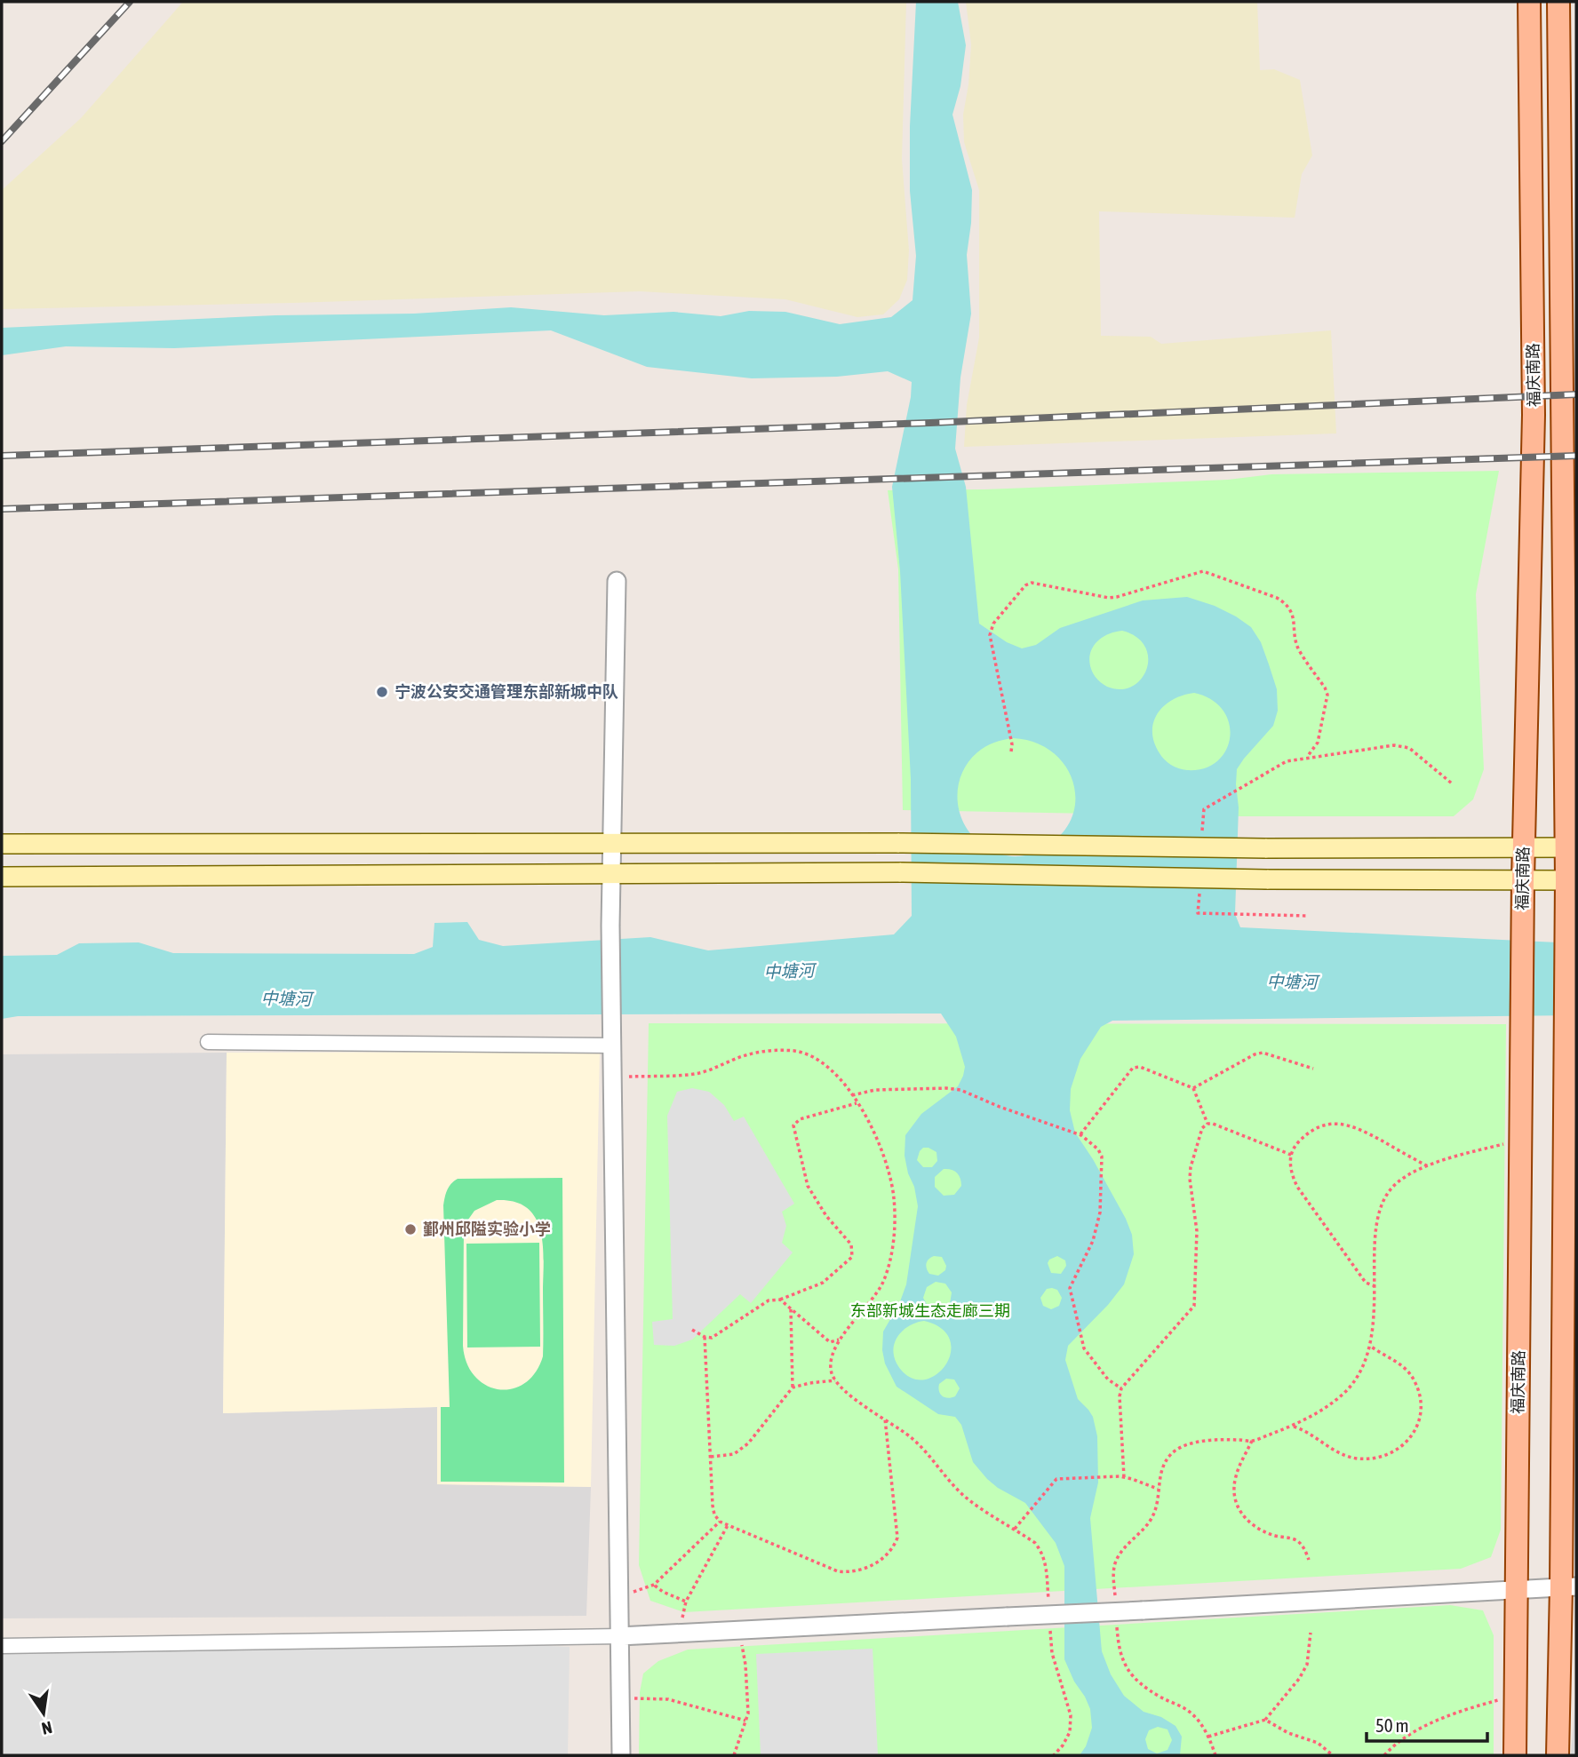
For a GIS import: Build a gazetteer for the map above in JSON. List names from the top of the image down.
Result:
{
  "streets": {
    "main road": ["福庆南路"]
  },
  "water": ["中塘河"],
  "parks": ["东部新城生态走廊三期"],
  "places": ["宁波公安交通管理东部新城中队", "鄞州邱隘实验小学"],
  "scale_bar": "50 m",
  "north": "bottom"
}
